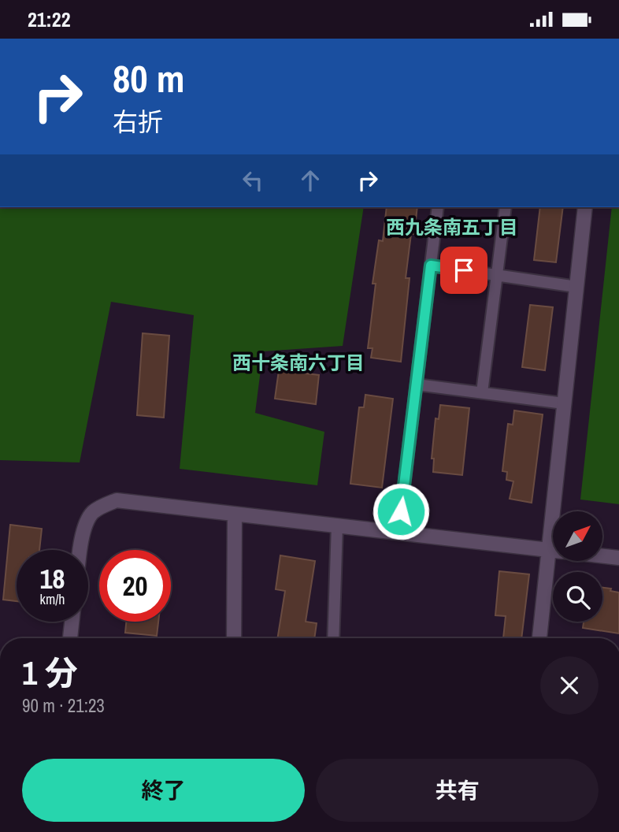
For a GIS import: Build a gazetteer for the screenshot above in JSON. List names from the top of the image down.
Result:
{
  "districts": ["西九条南五丁目", "西十条南六丁目"],
  "north": "top right",
  "page": {
    "status": "21:22",
    "turn": ["80 m", "右折"],
    "speed": "18 km/h",
    "limit": "20",
    "heading": ["1 分", "90 m · 21:23"],
    "buttons": ["終了", "共有"]
  }
}
